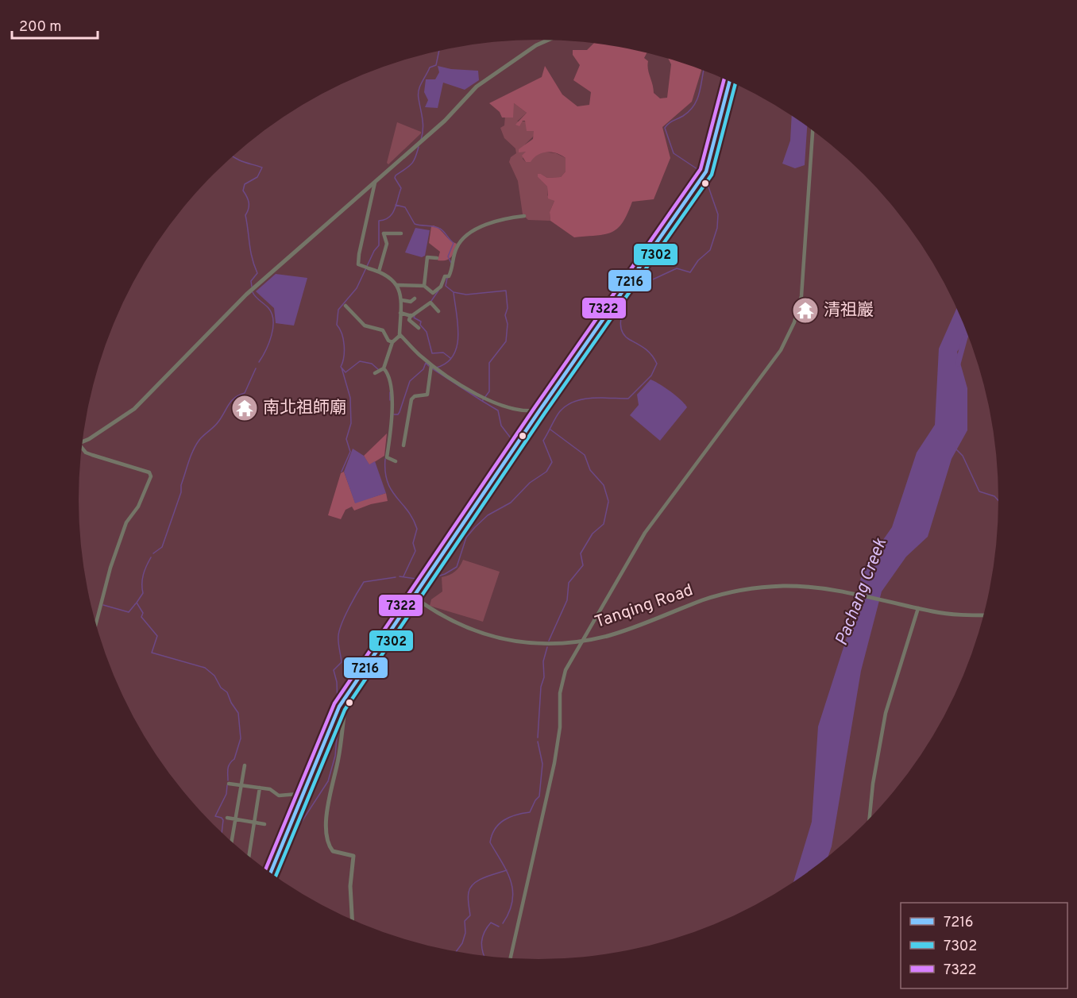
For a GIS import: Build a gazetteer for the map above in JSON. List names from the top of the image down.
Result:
{
  "streets": {
    "street": ["Tanqing Road"]
  },
  "water": ["Pachang Creek"],
  "places": {
    "temple": ["清祖巖", "南北祖師廟"]
  },
  "lines": ["transit line 7322", "transit line 7216", "transit line 7302"],
  "legend": ["7216", "7302", "7322"],
  "scale_bar": "200 m"
}
